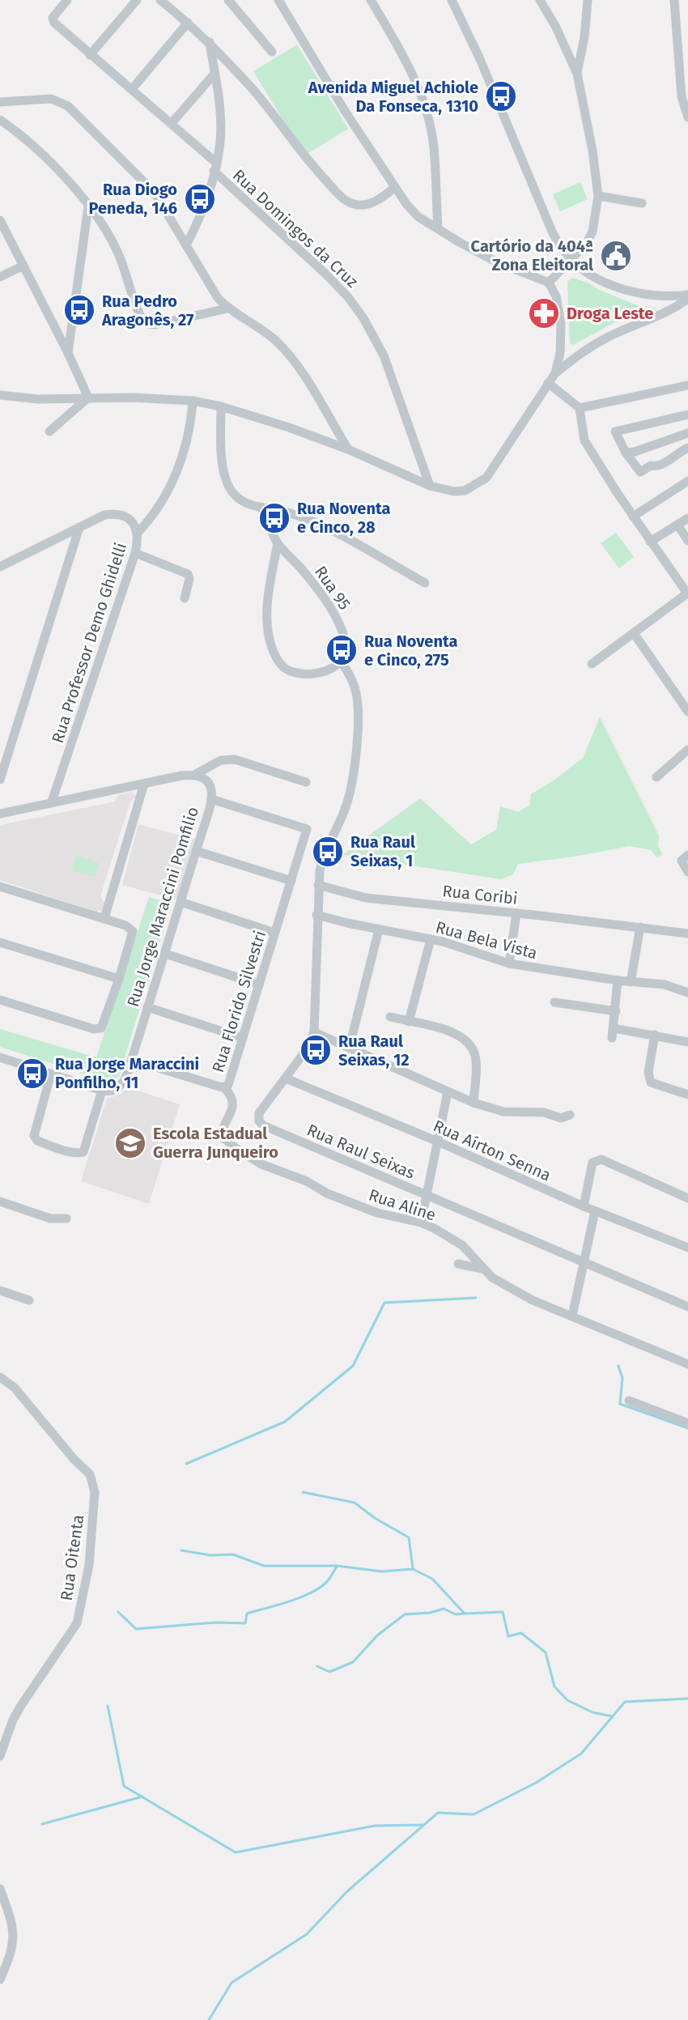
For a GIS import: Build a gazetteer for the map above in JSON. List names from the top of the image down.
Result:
{
  "streets": {
    "street": [
      "Rua Domingos da Cruz",
      "Rua 95",
      "Rua Professor Demo Ghidelli",
      "Rua Coribi",
      "Rua Jorge Maraccini Pomfilio",
      "Rua Bela Vista",
      "Rua Florido Silvestri",
      "Rua Aírton Senna",
      "Rua Raul Seixas",
      "Rua Aline",
      "Rua Oitenta"
    ]
  },
  "crossings": [
    ["Rua 95", "Rua Raul Seixas"],
    ["Rua Coribi", "Rua Raul Seixas"],
    ["Rua Jorge Maraccini Pomfilio", "Rua Florido Silvestri"],
    ["Rua Bela Vista", "Rua Raul Seixas"],
    ["Rua Florido Silvestri", "Rua Aline"],
    ["Rua Aírton Senna", "Rua Raul Seixas"]
  ],
  "places": {
    "bus stop": [
      "Avenida Miguel Achiole Da Fonseca, 1310",
      "Rua Diogo Peneda, 146",
      "Rua Pedro Aragonês, 27",
      "Rua Noventa e Cinco, 28",
      "Rua Noventa e Cinco, 275",
      "Rua Raul Seixas, 1",
      "Rua Raul Seixas, 12",
      "Rua Jorge Maraccini Ponfilho, 11"
    ],
    "public building": ["Cartório da 404ª Zona Eleitoral"],
    "pharmacy": ["Droga Leste"],
    "school or university": ["Escola Estadual Guerra Junqueiro"]
  }
}
